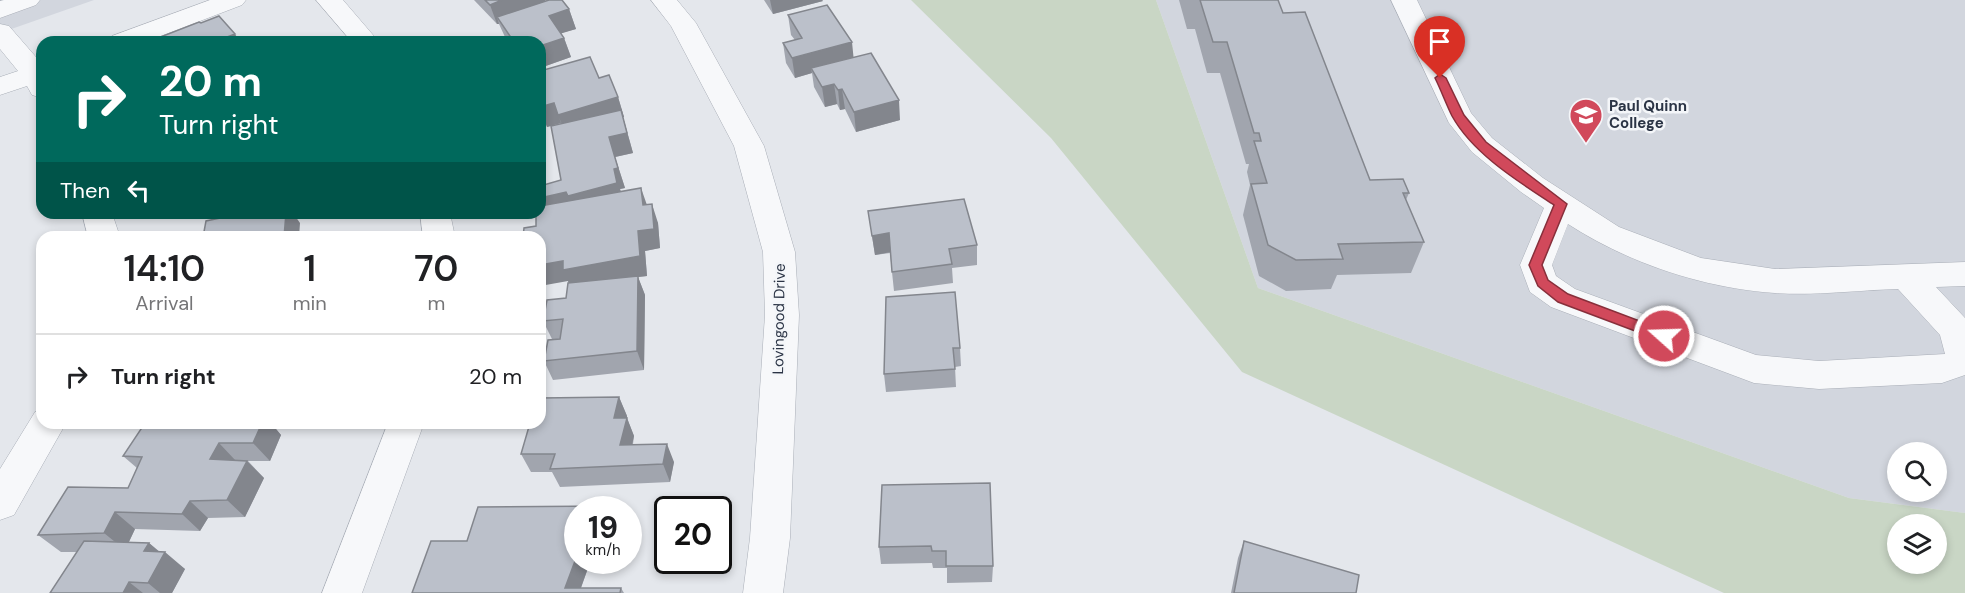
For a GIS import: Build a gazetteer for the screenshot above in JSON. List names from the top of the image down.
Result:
{
  "streets": {
    "street": ["Lovingood Drive"]
  },
  "places": {
    "school or university": ["Paul Quinn College"]
  },
  "page": {
    "turn": ["20 m", "Turn right"],
    "then": "Then",
    "eta": [
      "14:10",
      "Arrival",
      "1",
      "min",
      "70",
      "m"
    ],
    "list": [
      {
        "name": "Turn right",
        "value": "20 m"
      }
    ],
    "speed": "19 km/h",
    "limit": "20"
  }
}
